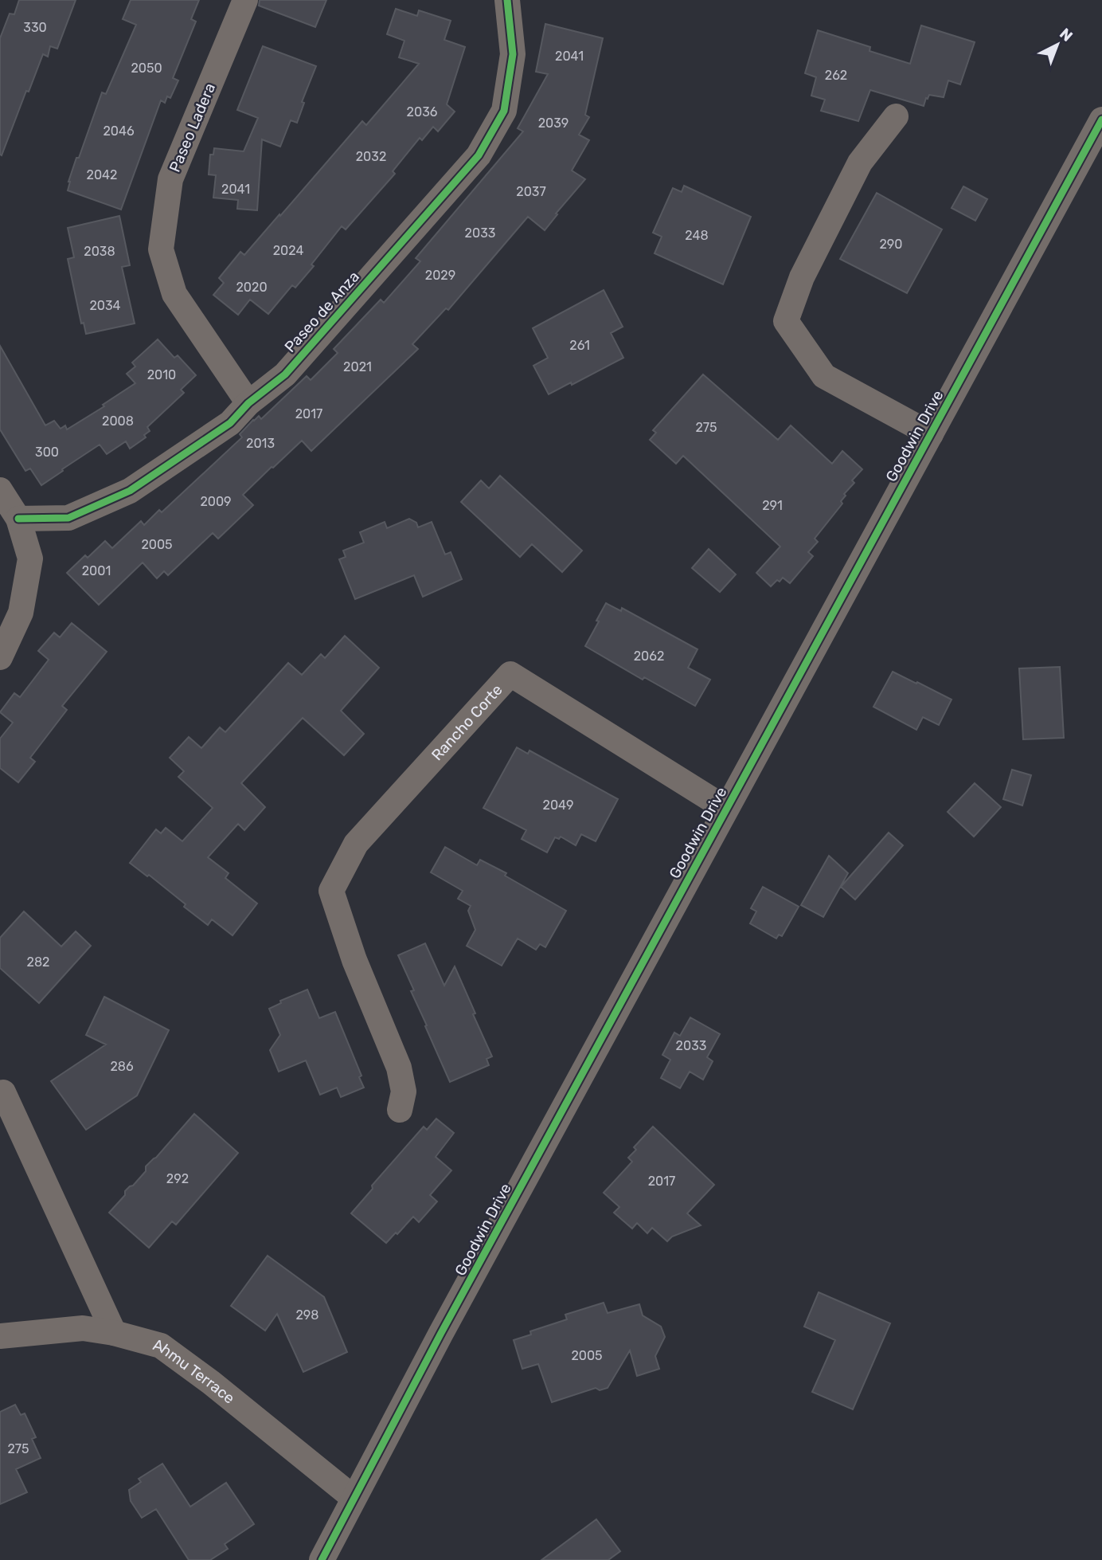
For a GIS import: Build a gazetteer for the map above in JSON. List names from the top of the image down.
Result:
{
  "streets": {
    "street": [
      "Paseo Ladera",
      "Paseo de Anza",
      "Goodwin Drive",
      "Rancho Corte",
      "Ahmu Terrace"
    ]
  },
  "crossings": [
    ["Paseo Ladera", "Paseo de Anza"],
    ["Goodwin Drive", "Rancho Corte"],
    ["Goodwin Drive", "Ahmu Terrace"]
  ],
  "house_numbers": [
    "330",
    "2041",
    "2050",
    "262",
    "2036",
    "2039",
    "2046",
    "2032",
    "2042",
    "2041",
    "2037",
    "2033",
    "248",
    "290",
    "2024",
    "2038",
    "2029",
    "2020",
    "2034",
    "261",
    "2021",
    "2010",
    "2017",
    "2008",
    "275",
    "2013",
    "300",
    "2009",
    "291",
    "2005",
    "2001",
    "2062",
    "2049",
    "282",
    "2033",
    "286",
    "292",
    "2017",
    "298",
    "2005",
    "275"
  ],
  "north": "top right"
}
